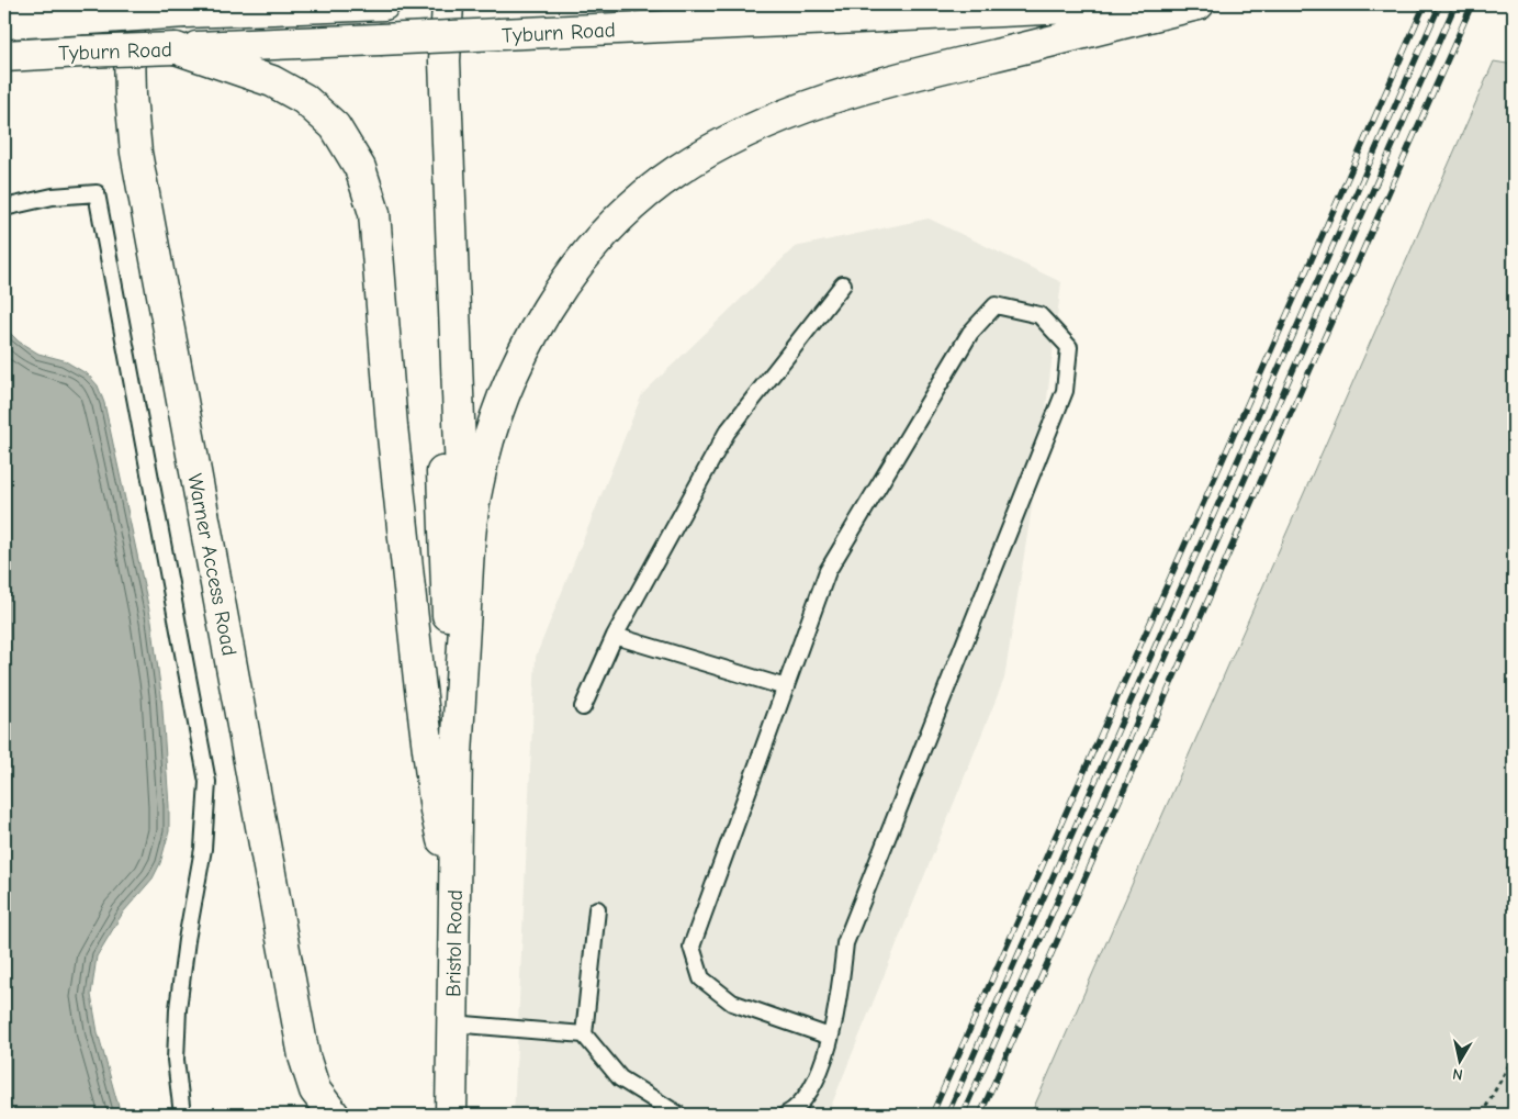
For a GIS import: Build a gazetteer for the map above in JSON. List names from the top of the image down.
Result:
{
  "streets": {
    "main road": ["Tyburn Road", "Warner Access Road", "Bristol Road"]
  },
  "north": "bottom"
}
